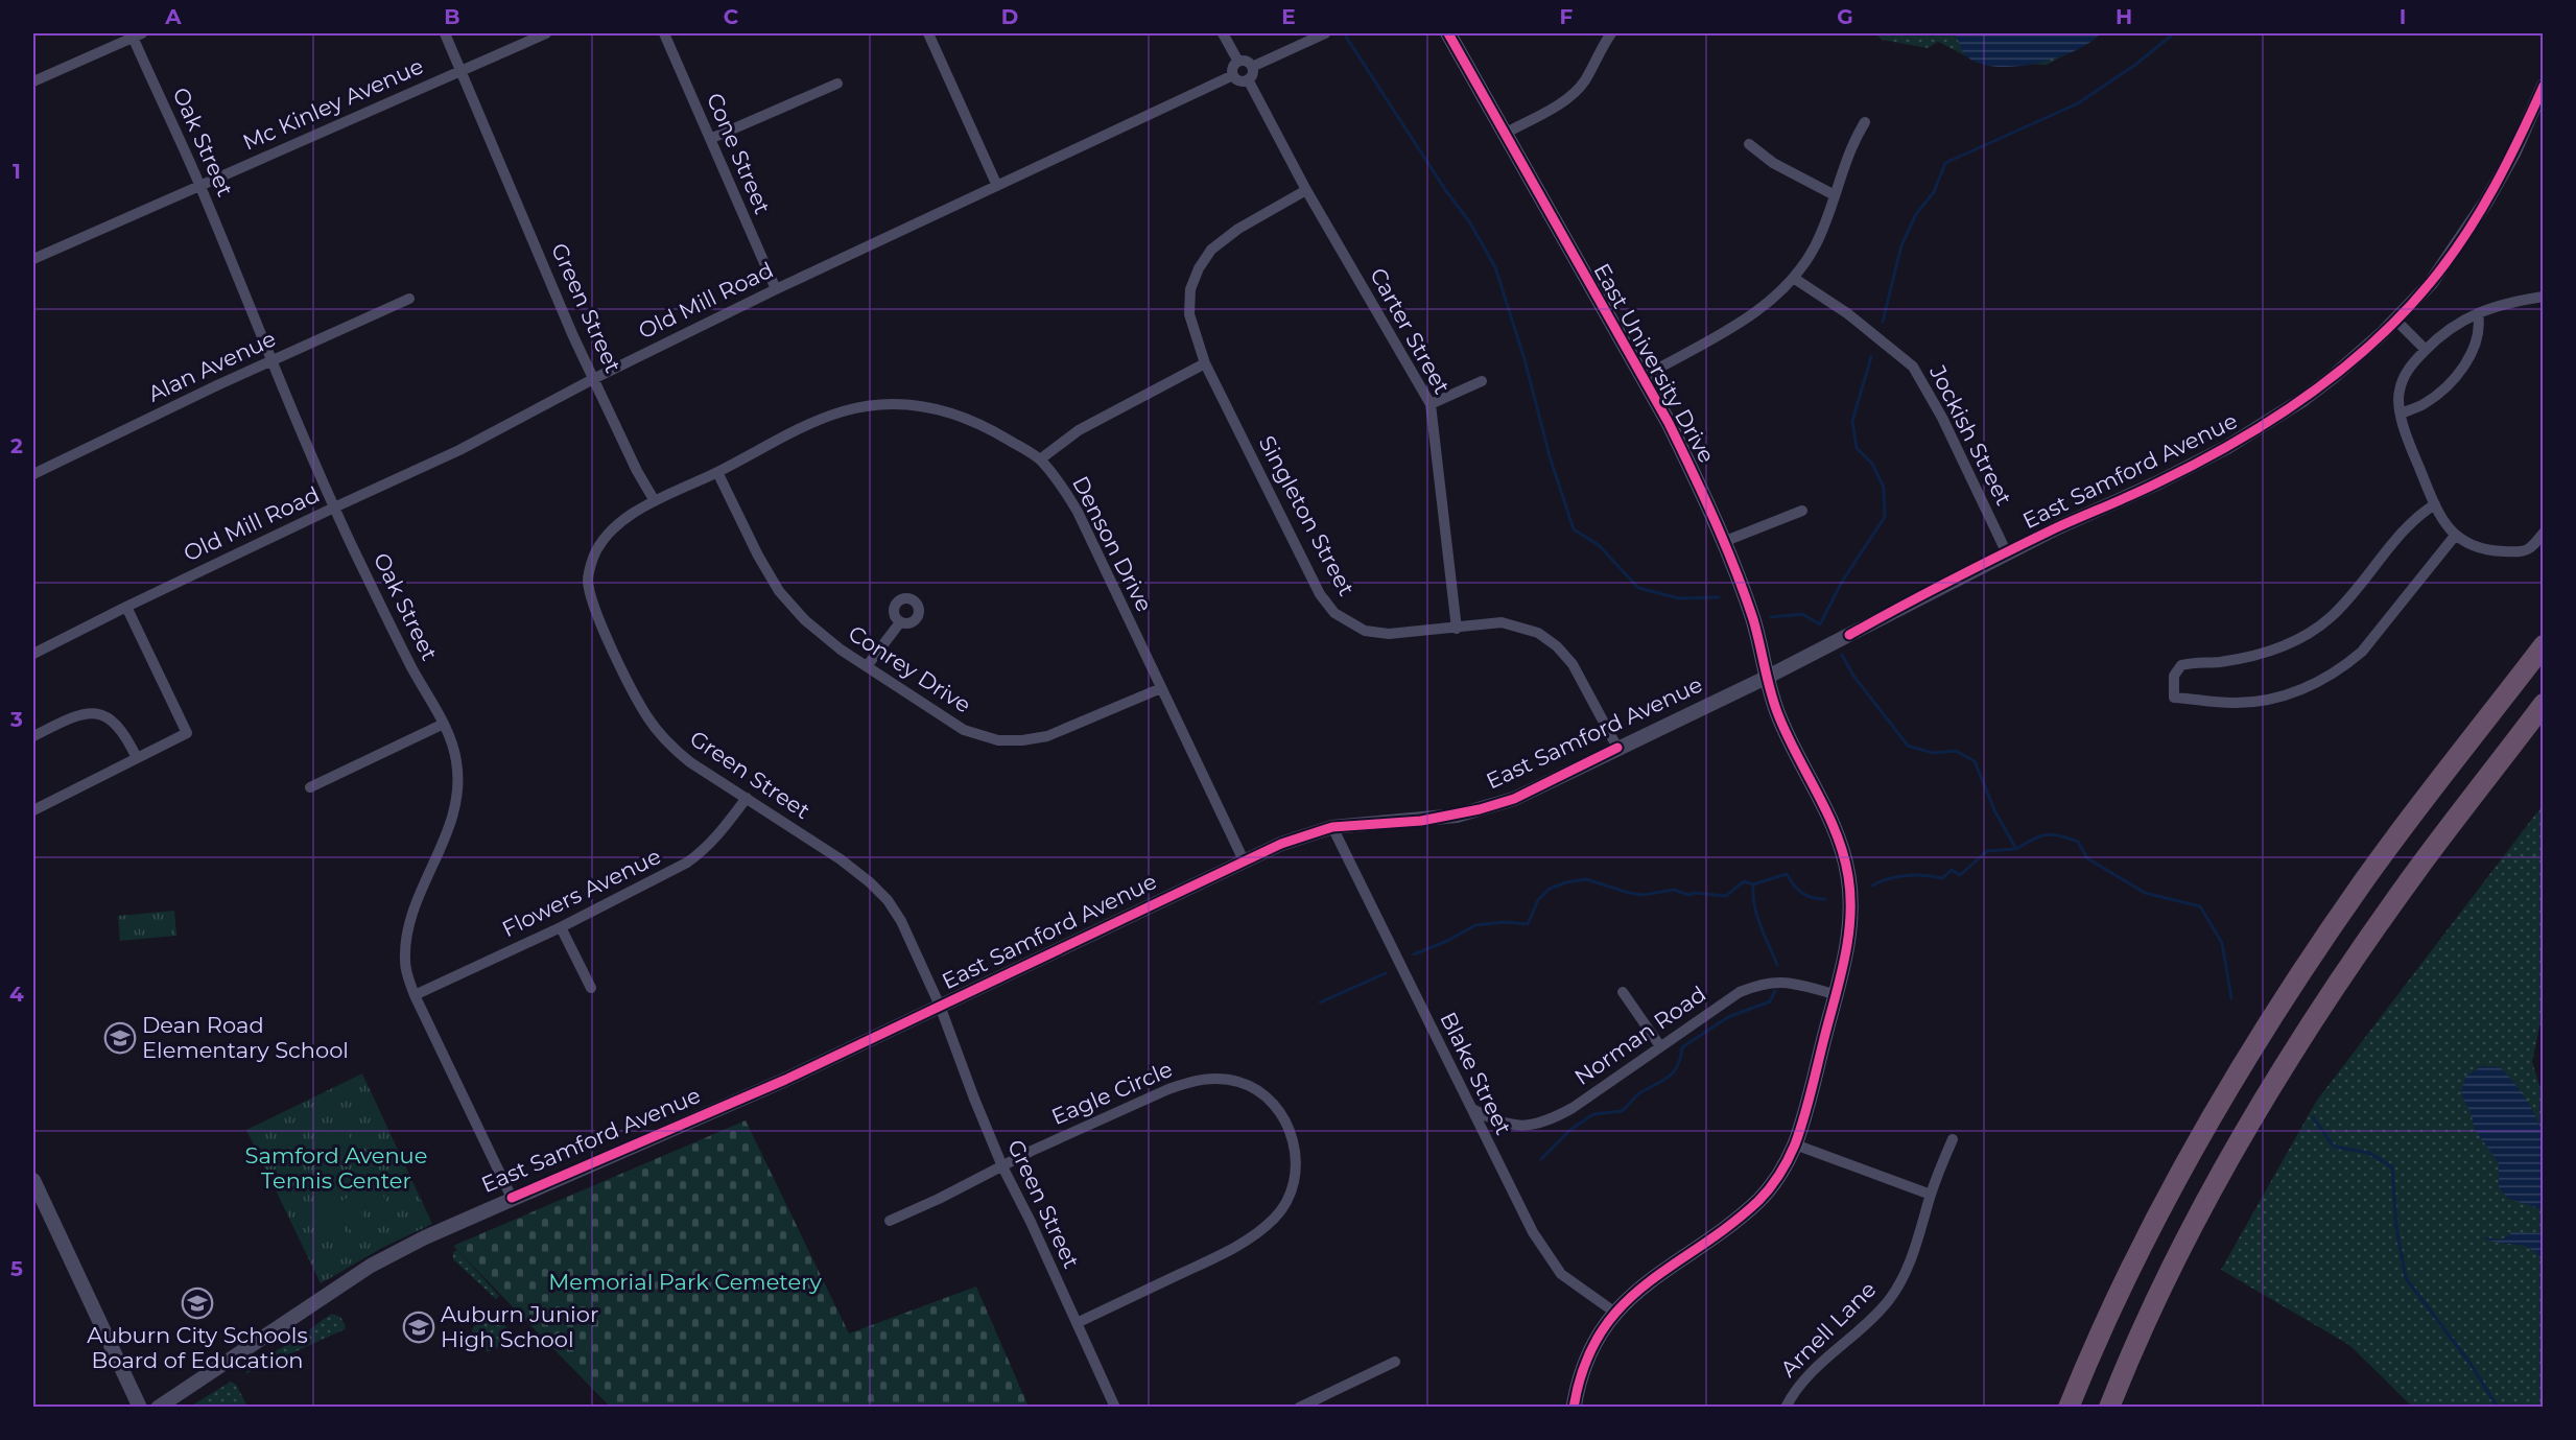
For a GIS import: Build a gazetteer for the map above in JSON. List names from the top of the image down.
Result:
{
  "streets": {
    "main road": ["East University Drive"],
    "street": [
      "Mc Kinley Avenue",
      "Oak Street",
      "Cone Street",
      "Old Mill Road",
      "Green Street",
      "Carter Street",
      "Alan Avenue",
      "Jockish Street",
      "East Samford Avenue",
      "Singleton Street",
      "Denson Drive",
      "Conrey Drive",
      "Flowers Avenue",
      "Norman Road",
      "Blake Street",
      "Eagle Circle",
      "Arnell Lane"
    ]
  },
  "crossings": [
    ["Mc Kinley Avenue", "Oak Street"],
    ["Mc Kinley Avenue", "Green Street"],
    ["Oak Street", "Old Mill Road"],
    ["Oak Street", "Alan Avenue"],
    ["Oak Street", "East Samford Avenue"],
    ["Oak Street", "Flowers Avenue"],
    ["Cone Street", "Old Mill Road"],
    ["Old Mill Road", "Green Street"],
    ["Old Mill Road", "Carter Street"],
    ["Green Street", "East Samford Avenue"],
    ["Green Street", "Denson Drive"],
    ["Green Street", "Flowers Avenue"],
    ["Green Street", "Eagle Circle"],
    ["Carter Street", "Singleton Street"],
    ["East University Drive", "East Samford Avenue"],
    ["East University Drive", "Norman Road"],
    ["East University Drive", "Blake Street"],
    ["Jockish Street", "East Samford Avenue"],
    ["East Samford Avenue", "Singleton Street"],
    ["East Samford Avenue", "Denson Drive"],
    ["East Samford Avenue", "Blake Street"],
    ["Denson Drive", "Conrey Drive"],
    ["Norman Road", "Blake Street"]
  ],
  "parks": ["Samford Avenue Tennis Center", "Memorial Park Cemetery"],
  "places": {
    "school or university": ["Dean Road Elementary School", "Auburn City Schools Board of Education", "Auburn Junior High School"]
  },
  "grid": {
    "columns": [
      "A",
      "B",
      "C",
      "D",
      "E",
      "F",
      "G",
      "H",
      "I"
    ],
    "rows": [
      "1",
      "2",
      "3",
      "4",
      "5"
    ]
  }
}
